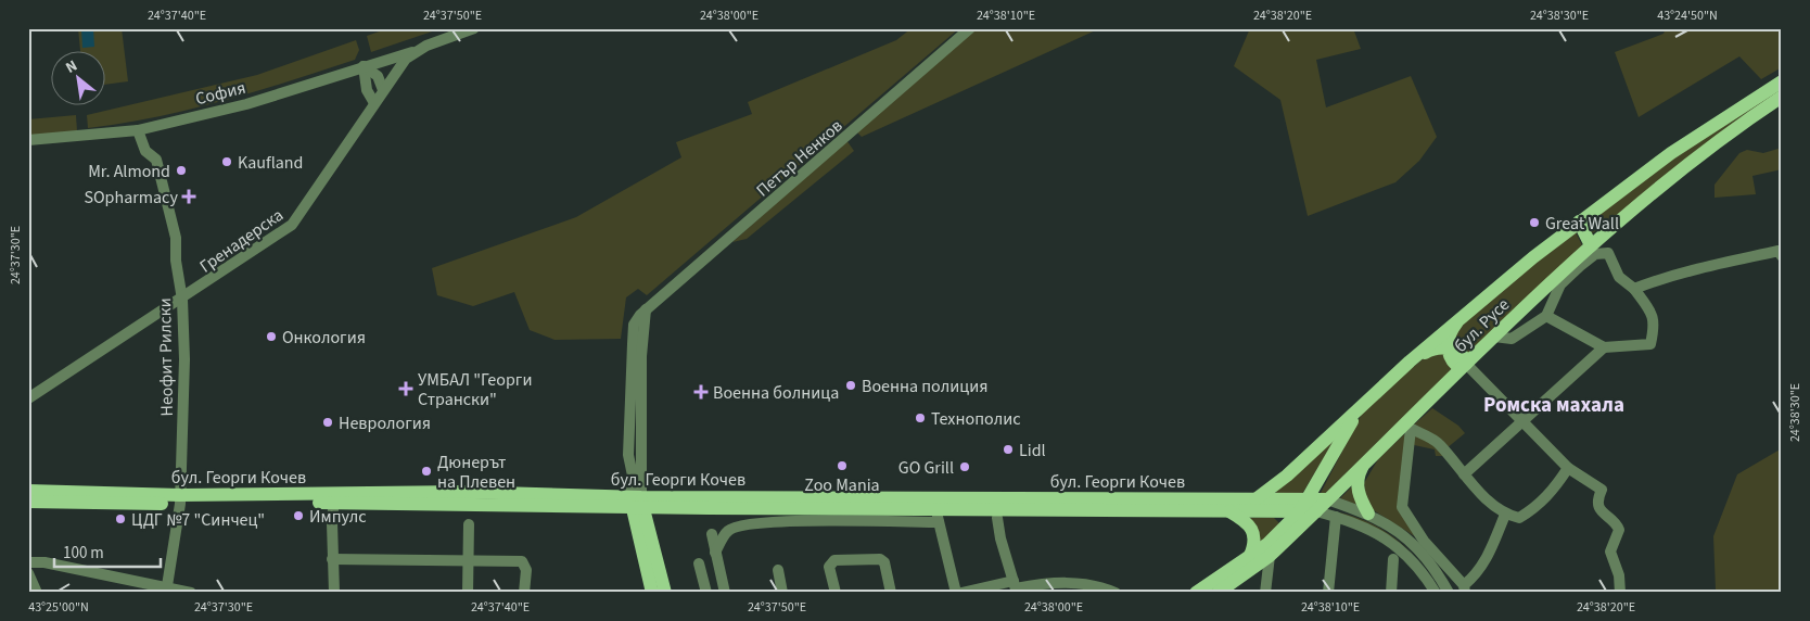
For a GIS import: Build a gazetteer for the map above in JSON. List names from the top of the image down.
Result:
{
  "streets": {
    "main road": ["бул. Русе", "бул. Георги Кочев"],
    "street": [
      "София",
      "Петър Ненков",
      "Гренадерска",
      "Неофит Рилски"
    ]
  },
  "crossings": [
    ["София", "Гренадерска"],
    ["София", "Неофит Рилски"],
    ["Петър Ненков", "бул. Георги Кочев"],
    ["Гренадерска", "Неофит Рилски"],
    ["бул. Русе", "бул. Георги Кочев"],
    ["Неофит Рилски", "бул. Георги Кочев"]
  ],
  "districts": ["Ромска махала"],
  "places": {
    "other": [
      "Kaufland",
      "Mr. Almond",
      "Great Wall",
      "Онкология",
      "Военна полиция",
      "Технополис",
      "Неврология",
      "Lidl",
      "Zoo Mania",
      "GO Grill",
      "Дюнерът на Плевен",
      "Импулс",
      "ЦДГ №7 \"Синчец\""
    ],
    "health": ["SOpharmacy", "УМБАЛ \"Георги Странски\"", "Военна болница"]
  },
  "scale_bar": "100 m",
  "north": "top left",
  "coordinates": [
    "24°37'40\"E",
    "24°37'50\"E",
    "24°38'00\"E",
    "24°38'10\"E",
    "24°38'20\"E",
    "24°38'30\"E",
    "43°24'50\"N",
    "24°37'30\"E",
    "43°25'00\"N"
  ]
}
